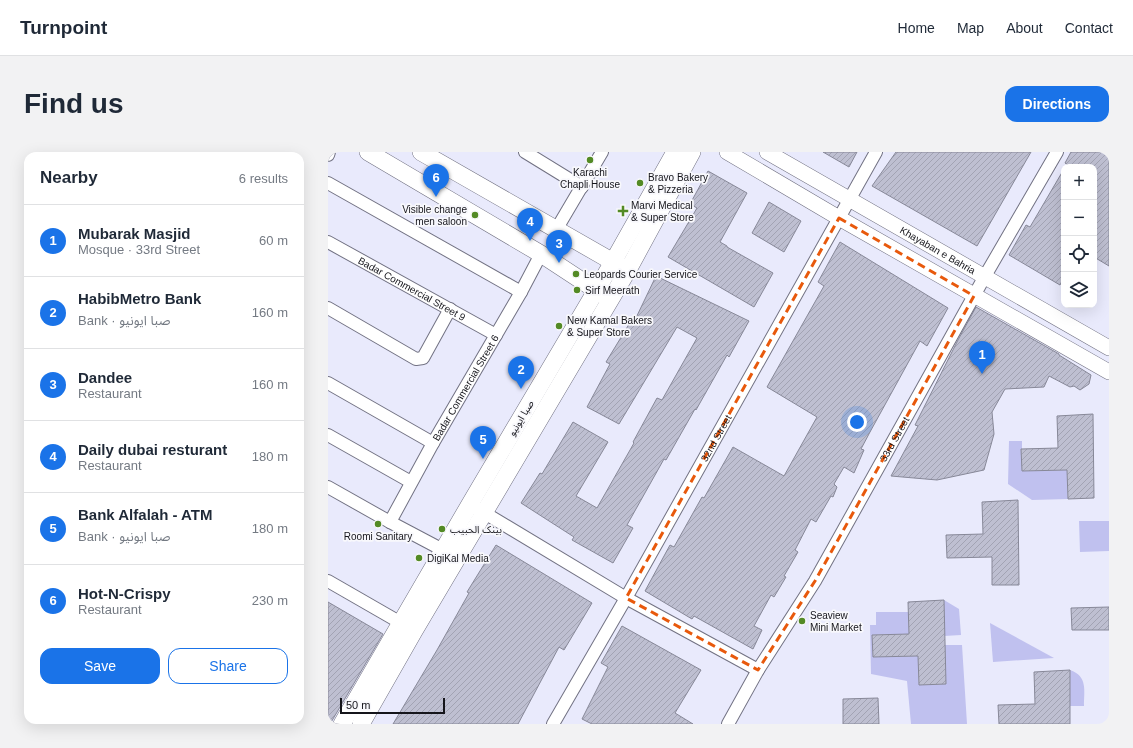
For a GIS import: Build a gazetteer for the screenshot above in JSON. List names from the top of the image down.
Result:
{
  "streets": {
    "main road": ["صبا ایونیو"],
    "street": [
      "Khayaban e Bahria",
      "Badar Commercial Street 9",
      "Badar Commercial Street 6",
      "32nd Street",
      "33rd Street"
    ]
  },
  "crossings": [
    ["Khayaban e Bahria", "32nd Street"],
    ["Khayaban e Bahria", "33rd Street"],
    ["Badar Commercial Street 9", "Badar Commercial Street 6"]
  ],
  "places": {
    "other": [
      "Karachi Chapli House",
      "Bravo Bakery & Pizzeria",
      "Visible change men saloon",
      "Leopards Courier Service",
      "Sirf Meerath",
      "New Kamal Bakers & Super Store",
      "Roomi Sanitary",
      "بينک الحبيب",
      "DigiKal Media",
      "Seaview Mini Market"
    ],
    "health": ["Marvi Medical & Super Store"]
  },
  "scale_bar": "50 m",
  "page": {
    "header": "Turnpoint",
    "nav": [
      "Home",
      "Map",
      "About",
      "Contact"
    ],
    "buttons": [
      "Directions",
      ["Save", "Share"]
    ],
    "title": "Find us",
    "heading": ["Nearby", "6 results"],
    "map_buttons": ["+", "−"],
    "pins": [
      "6",
      "4",
      "3",
      "1",
      "2",
      "5"
    ],
    "list": [
      {
        "mark": "1",
        "name": "Mubarak Masjid",
        "note": "Mosque · 33rd Street",
        "value": "60 m"
      },
      {
        "mark": "2",
        "name": "HabibMetro Bank",
        "note": "Bank · صبا ایونیو",
        "value": "160 m"
      },
      {
        "mark": "3",
        "name": "Dandee",
        "note": "Restaurant",
        "value": "160 m"
      },
      {
        "mark": "4",
        "name": "Daily dubai resturant",
        "note": "Restaurant",
        "value": "180 m"
      },
      {
        "mark": "5",
        "name": "Bank Alfalah - ATM",
        "note": "Bank · صبا ایونیو",
        "value": "180 m"
      },
      {
        "mark": "6",
        "name": "Hot-N-Crispy",
        "note": "Restaurant",
        "value": "230 m"
      }
    ],
    "scale": "50 m"
  }
}
